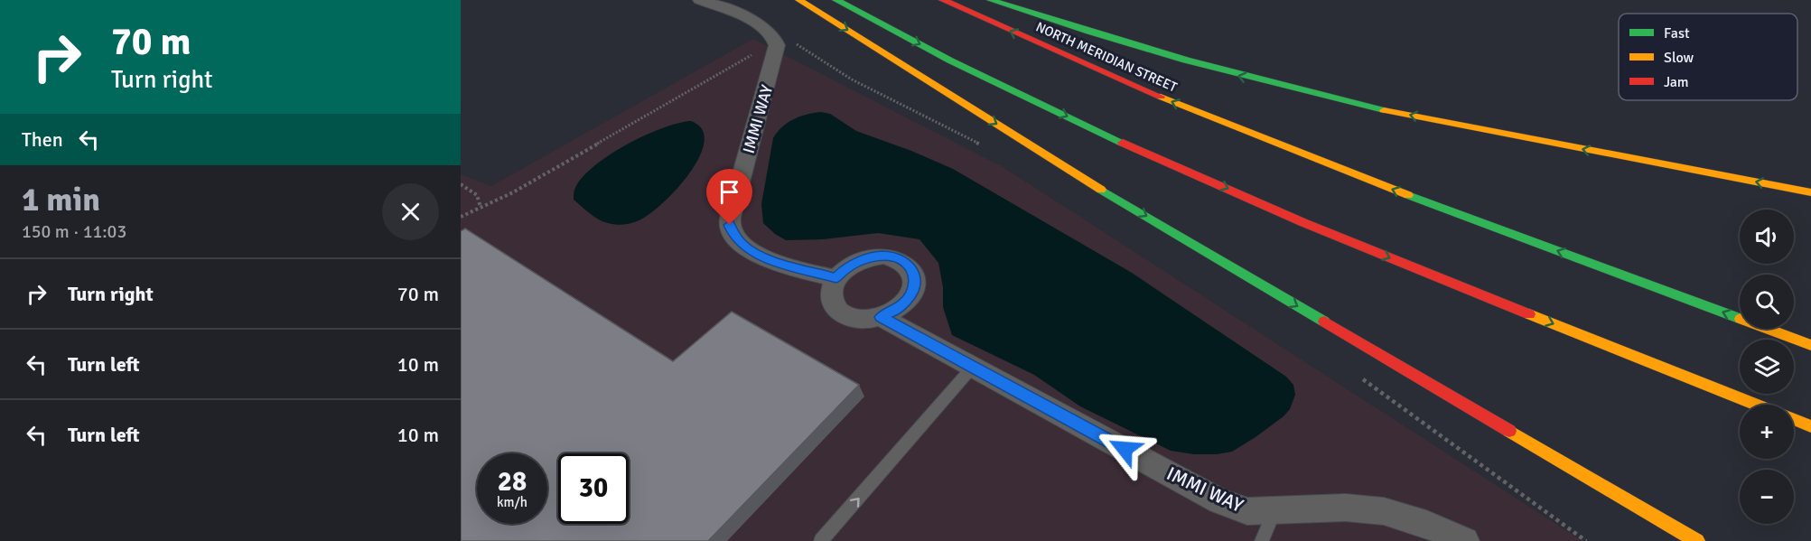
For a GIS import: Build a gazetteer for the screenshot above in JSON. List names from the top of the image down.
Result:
{
  "streets": {
    "highway": ["NORTH MERIDIAN STREET"],
    "street": ["IMMI WAY"]
  },
  "legend": ["Fast", "Slow", "Jam"],
  "page": {
    "turn": ["70 m", "Turn right"],
    "then": "Then",
    "heading": ["1 min", "150 m · 11:03"],
    "map_buttons": ["+", "−"],
    "list": [
      {
        "name": "Turn right",
        "value": "70 m"
      },
      {
        "name": "Turn left",
        "value": "10 m"
      },
      {
        "name": "Turn left",
        "value": "10 m"
      }
    ],
    "speed": "28 km/h",
    "limit": "30"
  }
}
